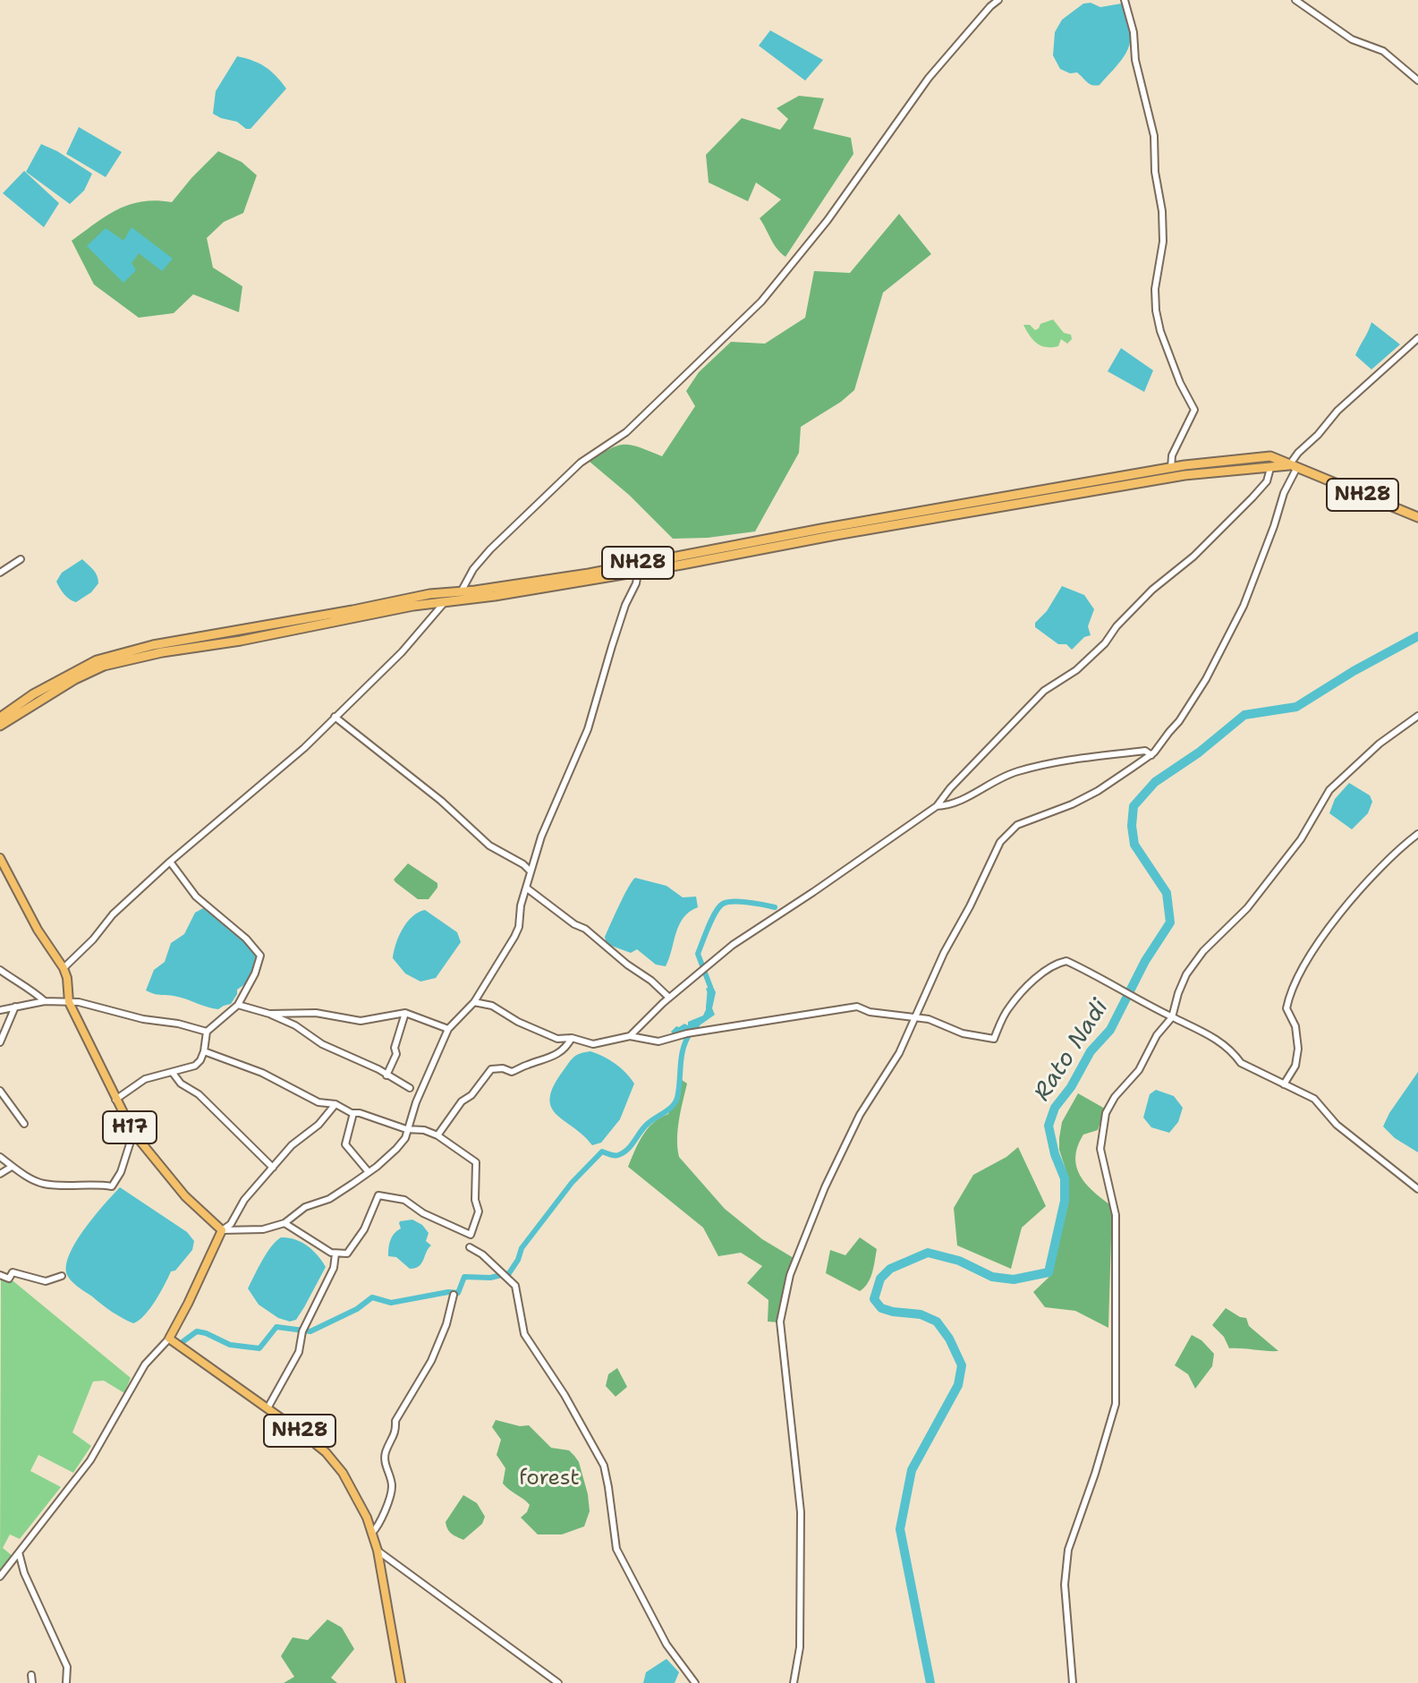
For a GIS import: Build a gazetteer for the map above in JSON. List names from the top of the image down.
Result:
{
  "streets": {
    "highway": ["NH28"],
    "main road": ["H17"]
  },
  "water": ["Rato Nadi"],
  "parks": ["forest"]
}
